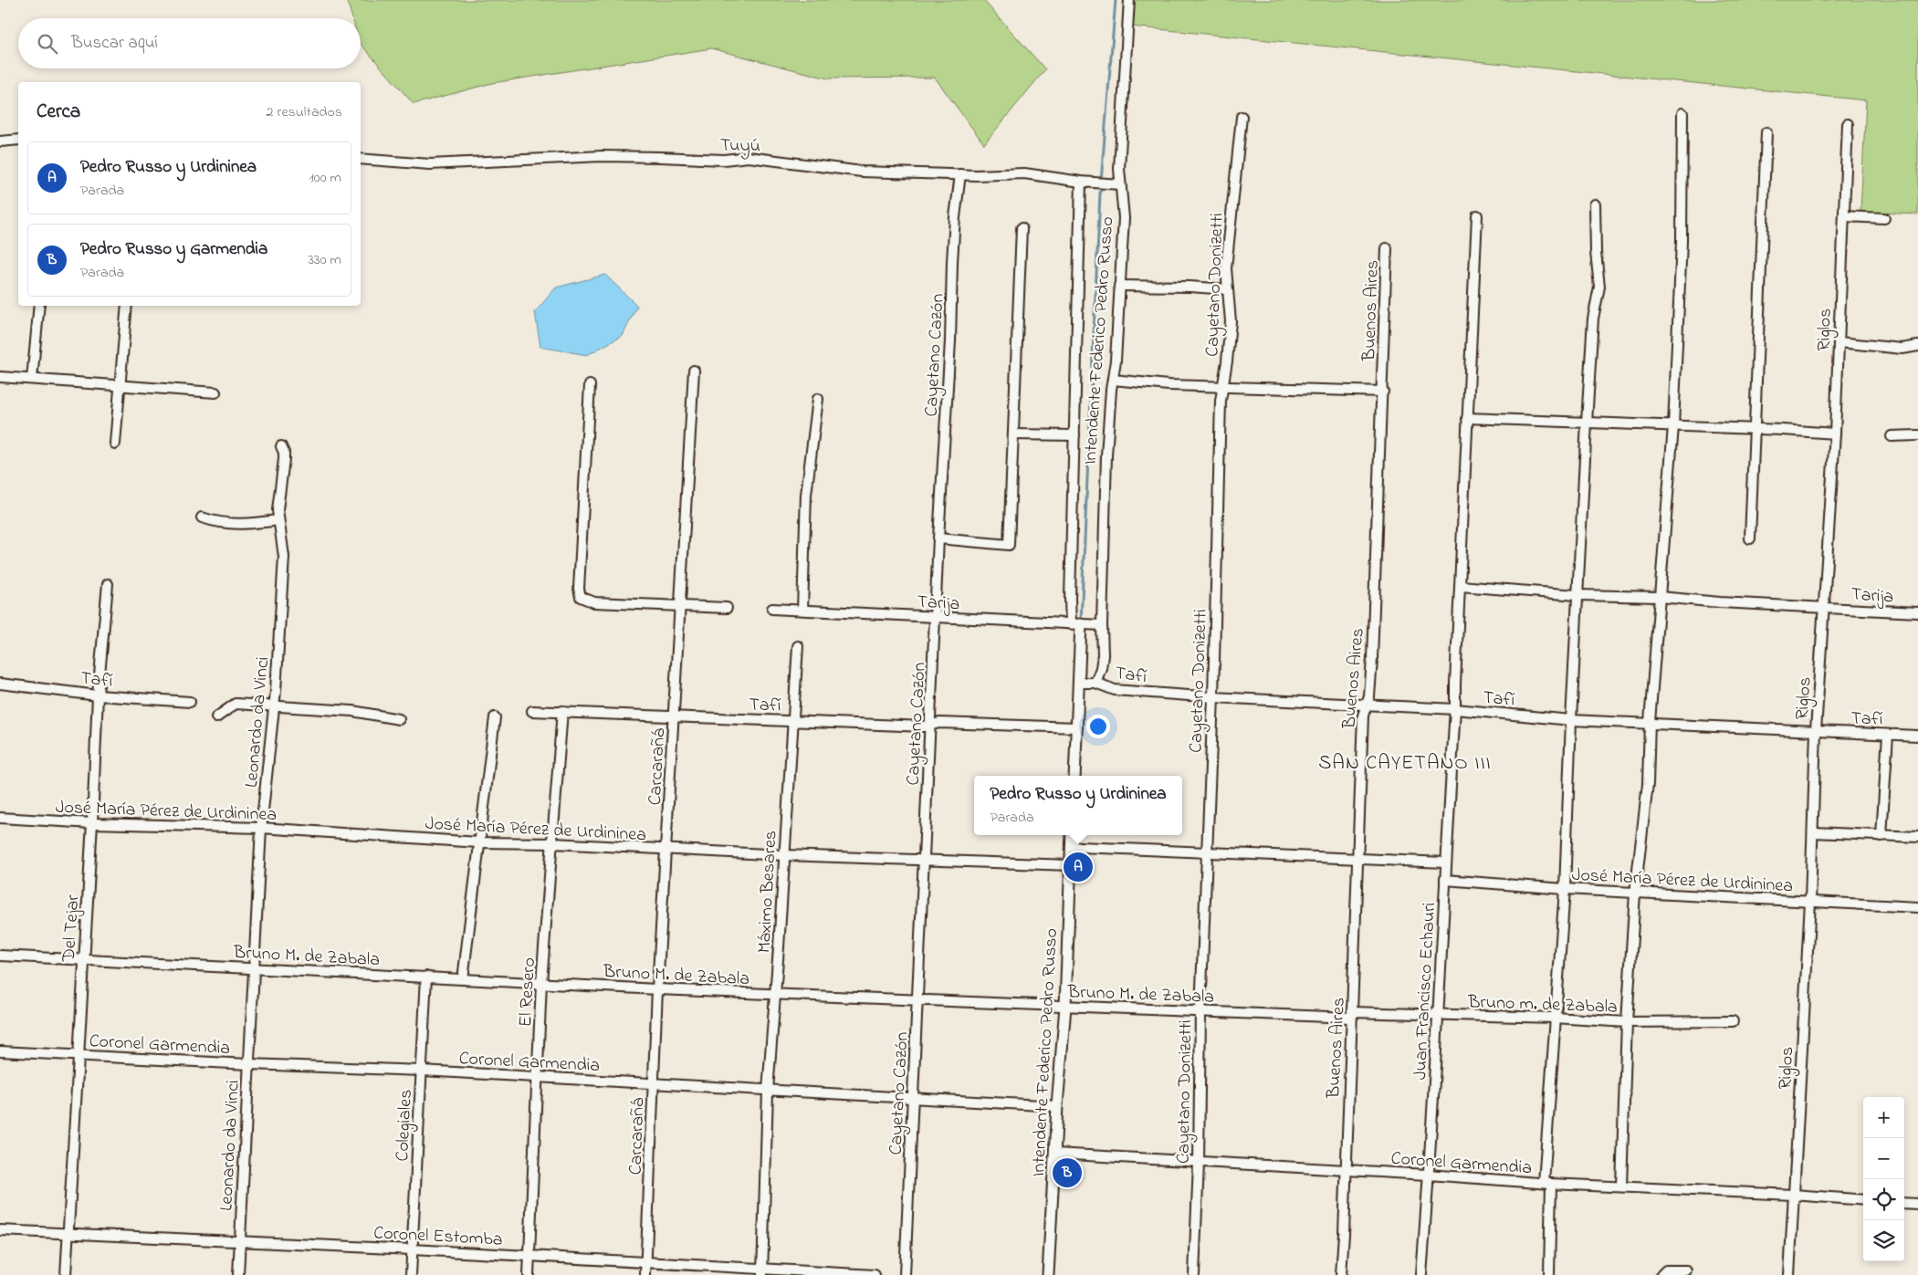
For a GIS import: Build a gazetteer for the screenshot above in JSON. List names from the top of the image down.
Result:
{
  "streets": {
    "street": [
      "Tuyú",
      "Cayetano Donizetti",
      "Buenos Aires",
      "Riglos",
      "Intendente Federico Pedro Russo",
      "Cayetano Cazón",
      "Tarija",
      "Tafí",
      "Leonardo da Vinci",
      "Carcarañá",
      "José María Pérez de Urdininea",
      "Máximo Besares",
      "Del Tejar",
      "Bruno M. de Zabala",
      "Juan Francisco Echauri",
      "El Resero",
      "Bruno m. de Zabala",
      "Coronel Garmendia",
      "Colegiales",
      "Coronel Estomba"
    ]
  },
  "crossings": [
    ["Tuyú", "Intendente Federico Pedro Russo"],
    ["Tuyú", "Cayetano Cazón"],
    ["Cayetano Donizetti", "Tafí"],
    ["Cayetano Donizetti", "Bruno M. de Zabala"],
    ["Cayetano Donizetti", "Coronel Garmendia"],
    ["Buenos Aires", "Tafí"],
    ["Buenos Aires", "Bruno M. de Zabala"],
    ["Buenos Aires", "Bruno m. de Zabala"],
    ["Buenos Aires", "Coronel Garmendia"],
    ["Riglos", "Tarija"],
    ["Riglos", "Tafí"],
    ["Riglos", "José María Pérez de Urdininea"],
    ["Riglos", "Coronel Garmendia"],
    ["Intendente Federico Pedro Russo", "Tarija"],
    ["Intendente Federico Pedro Russo", "Tafí"],
    ["Intendente Federico Pedro Russo", "José María Pérez de Urdininea"],
    ["Intendente Federico Pedro Russo", "Bruno M. de Zabala"],
    ["Intendente Federico Pedro Russo", "Coronel Garmendia"],
    ["Cayetano Cazón", "Tarija"],
    ["Cayetano Cazón", "Tafí"],
    ["Cayetano Cazón", "José María Pérez de Urdininea"],
    ["Cayetano Cazón", "Bruno M. de Zabala"],
    ["Cayetano Cazón", "Coronel Garmendia"],
    ["Tarija", "Juan Francisco Echauri"],
    ["Tafí", "Carcarañá"],
    ["Tafí", "Máximo Besares"],
    ["Tafí", "Del Tejar"],
    ["Tafí", "Juan Francisco Echauri"],
    ["Tafí", "El Resero"],
    ["Leonardo da Vinci", "José María Pérez de Urdininea"],
    ["Leonardo da Vinci", "Bruno M. de Zabala"],
    ["Leonardo da Vinci", "Coronel Garmendia"],
    ["Leonardo da Vinci", "Coronel Estomba"],
    ["Carcarañá", "José María Pérez de Urdininea"],
    ["Carcarañá", "Bruno M. de Zabala"],
    ["Carcarañá", "Coronel Garmendia"],
    ["Carcarañá", "Coronel Estomba"],
    ["José María Pérez de Urdininea", "Máximo Besares"],
    ["José María Pérez de Urdininea", "Del Tejar"],
    ["José María Pérez de Urdininea", "Juan Francisco Echauri"],
    ["José María Pérez de Urdininea", "El Resero"],
    ["Máximo Besares", "Bruno M. de Zabala"],
    ["Máximo Besares", "Coronel Garmendia"],
    ["Máximo Besares", "Coronel Estomba"],
    ["Del Tejar", "Bruno M. de Zabala"],
    ["Del Tejar", "Coronel Garmendia"],
    ["Del Tejar", "Coronel Estomba"],
    ["Bruno M. de Zabala", "El Resero"],
    ["Bruno M. de Zabala", "Bruno m. de Zabala"],
    ["Bruno M. de Zabala", "Colegiales"],
    ["Juan Francisco Echauri", "Bruno m. de Zabala"],
    ["Juan Francisco Echauri", "Coronel Garmendia"],
    ["El Resero", "Coronel Garmendia"],
    ["El Resero", "Coronel Estomba"],
    ["Coronel Garmendia", "Colegiales"],
    ["Colegiales", "Coronel Estomba"]
  ],
  "districts": ["SAN CAYETANO III"],
  "page": {
    "search": "Buscar aquí",
    "heading": ["Cerca", "2 resultados"],
    "list": [
      {
        "mark": "A",
        "name": "Pedro Russo y Urdininea",
        "note": "Parada",
        "value": "100 m"
      },
      {
        "mark": "B",
        "name": "Pedro Russo y Garmendia",
        "note": "Parada",
        "value": "330 m"
      }
    ],
    "popup": ["Pedro Russo y Urdininea", "Parada"],
    "pins": ["A", "B"],
    "map_buttons": ["+", "−"]
  }
}
